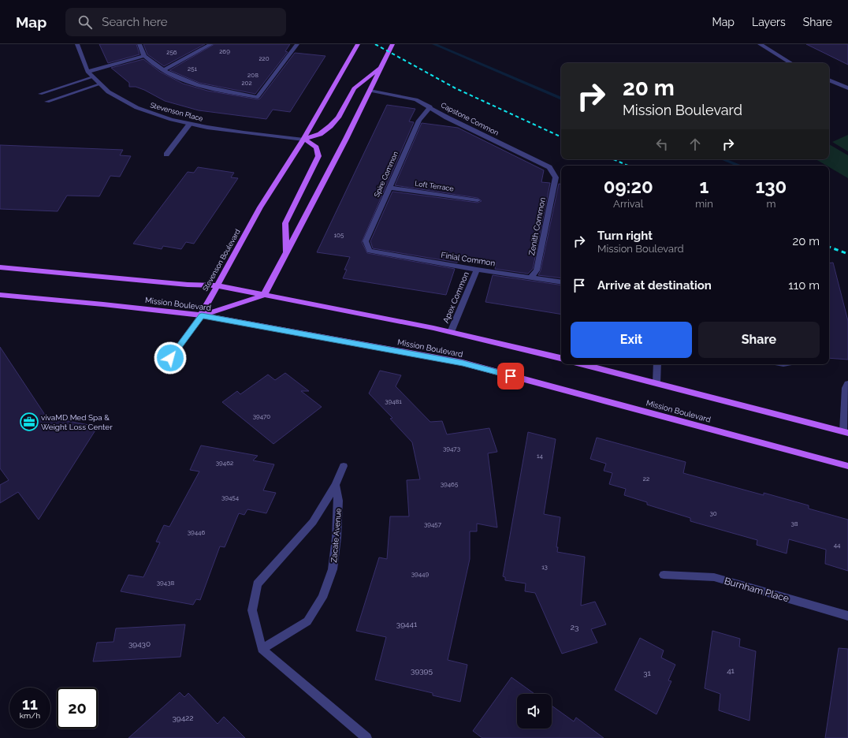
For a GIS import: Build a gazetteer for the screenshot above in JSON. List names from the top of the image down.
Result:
{
  "streets": {
    "main road": ["Stevenson Boulevard", "Mission Boulevard"],
    "street": [
      "Stevenson Place",
      "Capstone Common",
      "Spire Common",
      "Loft Terrace",
      "Zenith Common",
      "Finial Common",
      "Apex Common",
      "Zacate Avenue",
      "Burnham Place"
    ]
  },
  "crossings": [
    ["Stevenson Place", "Stevenson Boulevard"],
    ["Capstone Common", "Spire Common"],
    ["Capstone Common", "Zenith Common"],
    ["Spire Common", "Loft Terrace"],
    ["Spire Common", "Finial Common"],
    ["Zenith Common", "Finial Common"],
    ["Finial Common", "Apex Common"],
    ["Stevenson Boulevard", "Mission Boulevard"]
  ],
  "places": {
    "office": ["vivaMD Med Spa & Weight Loss Center"]
  },
  "house_numbers": [
    "269",
    "256",
    "220",
    "251",
    "208",
    "202",
    "105",
    "39481",
    "39470",
    "39473",
    "14",
    "39462",
    "22",
    "39465",
    "39454",
    "30",
    "38",
    "39457",
    "39446",
    "44",
    "13",
    "39449",
    "39438",
    "39441",
    "23",
    "39430",
    "39395",
    "41",
    "31",
    "39422"
  ],
  "page": {
    "header": "Map",
    "search": "Search here",
    "nav": ["Map", "Layers", "Share"],
    "turn": ["20 m", "Mission Boulevard"],
    "eta": [
      "09:20",
      "Arrival",
      "1",
      "min",
      "130",
      "m"
    ],
    "list": [
      {
        "name": "Turn right",
        "note": "Mission Boulevard",
        "value": "20 m"
      },
      {
        "name": "Arrive at destination",
        "value": "110 m"
      }
    ],
    "buttons": ["Exit", "Share"],
    "speed": "11 km/h",
    "limit": "20"
  }
}
